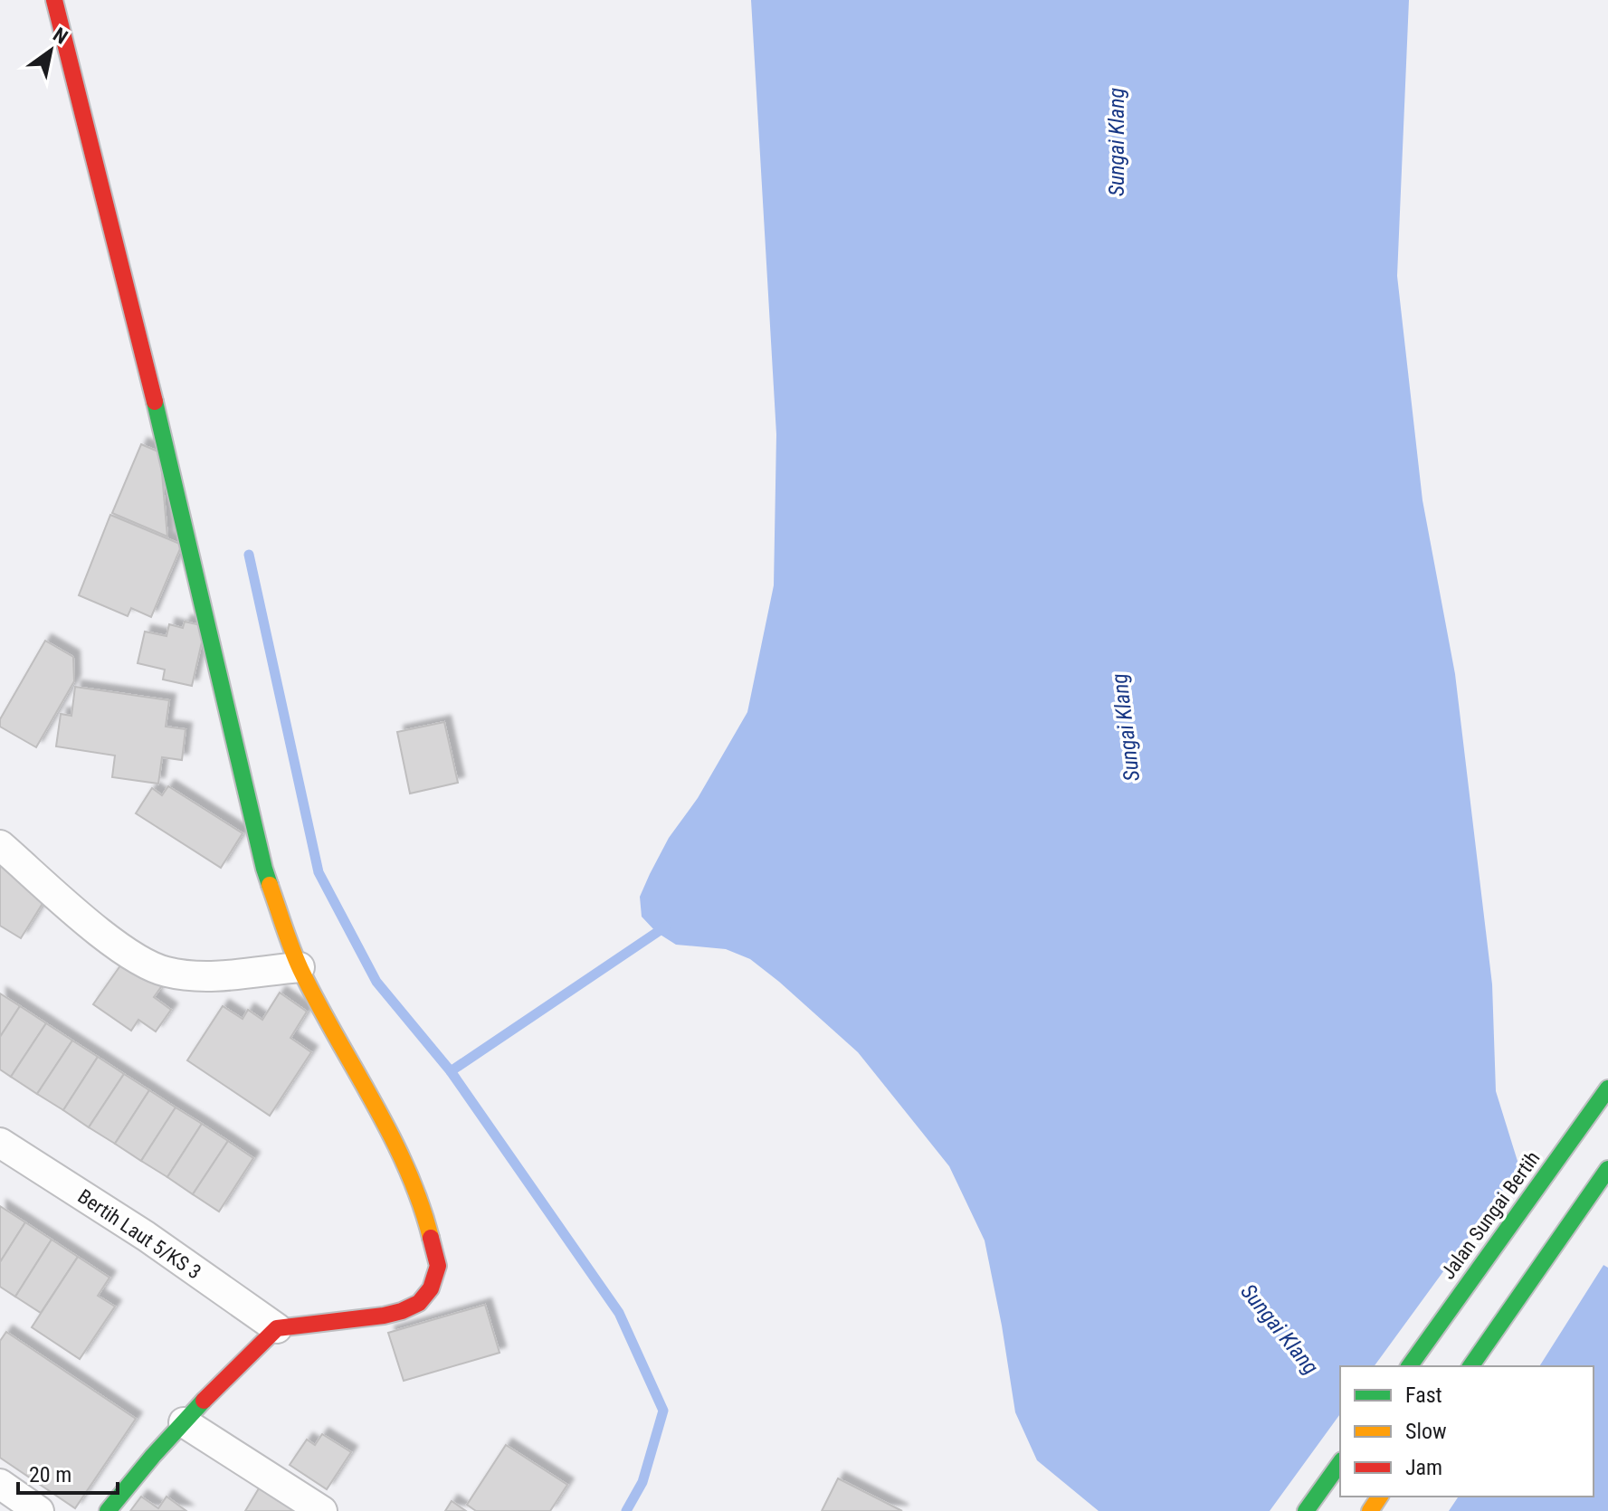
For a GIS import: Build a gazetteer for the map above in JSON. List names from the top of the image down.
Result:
{
  "streets": {
    "street": ["Jalan Sungai Bertih", "Bertih Laut 5/KS 3"]
  },
  "water": ["Sungai Klang"],
  "legend": ["Fast", "Slow", "Jam"],
  "scale_bar": "20 m",
  "north": "top right"
}
